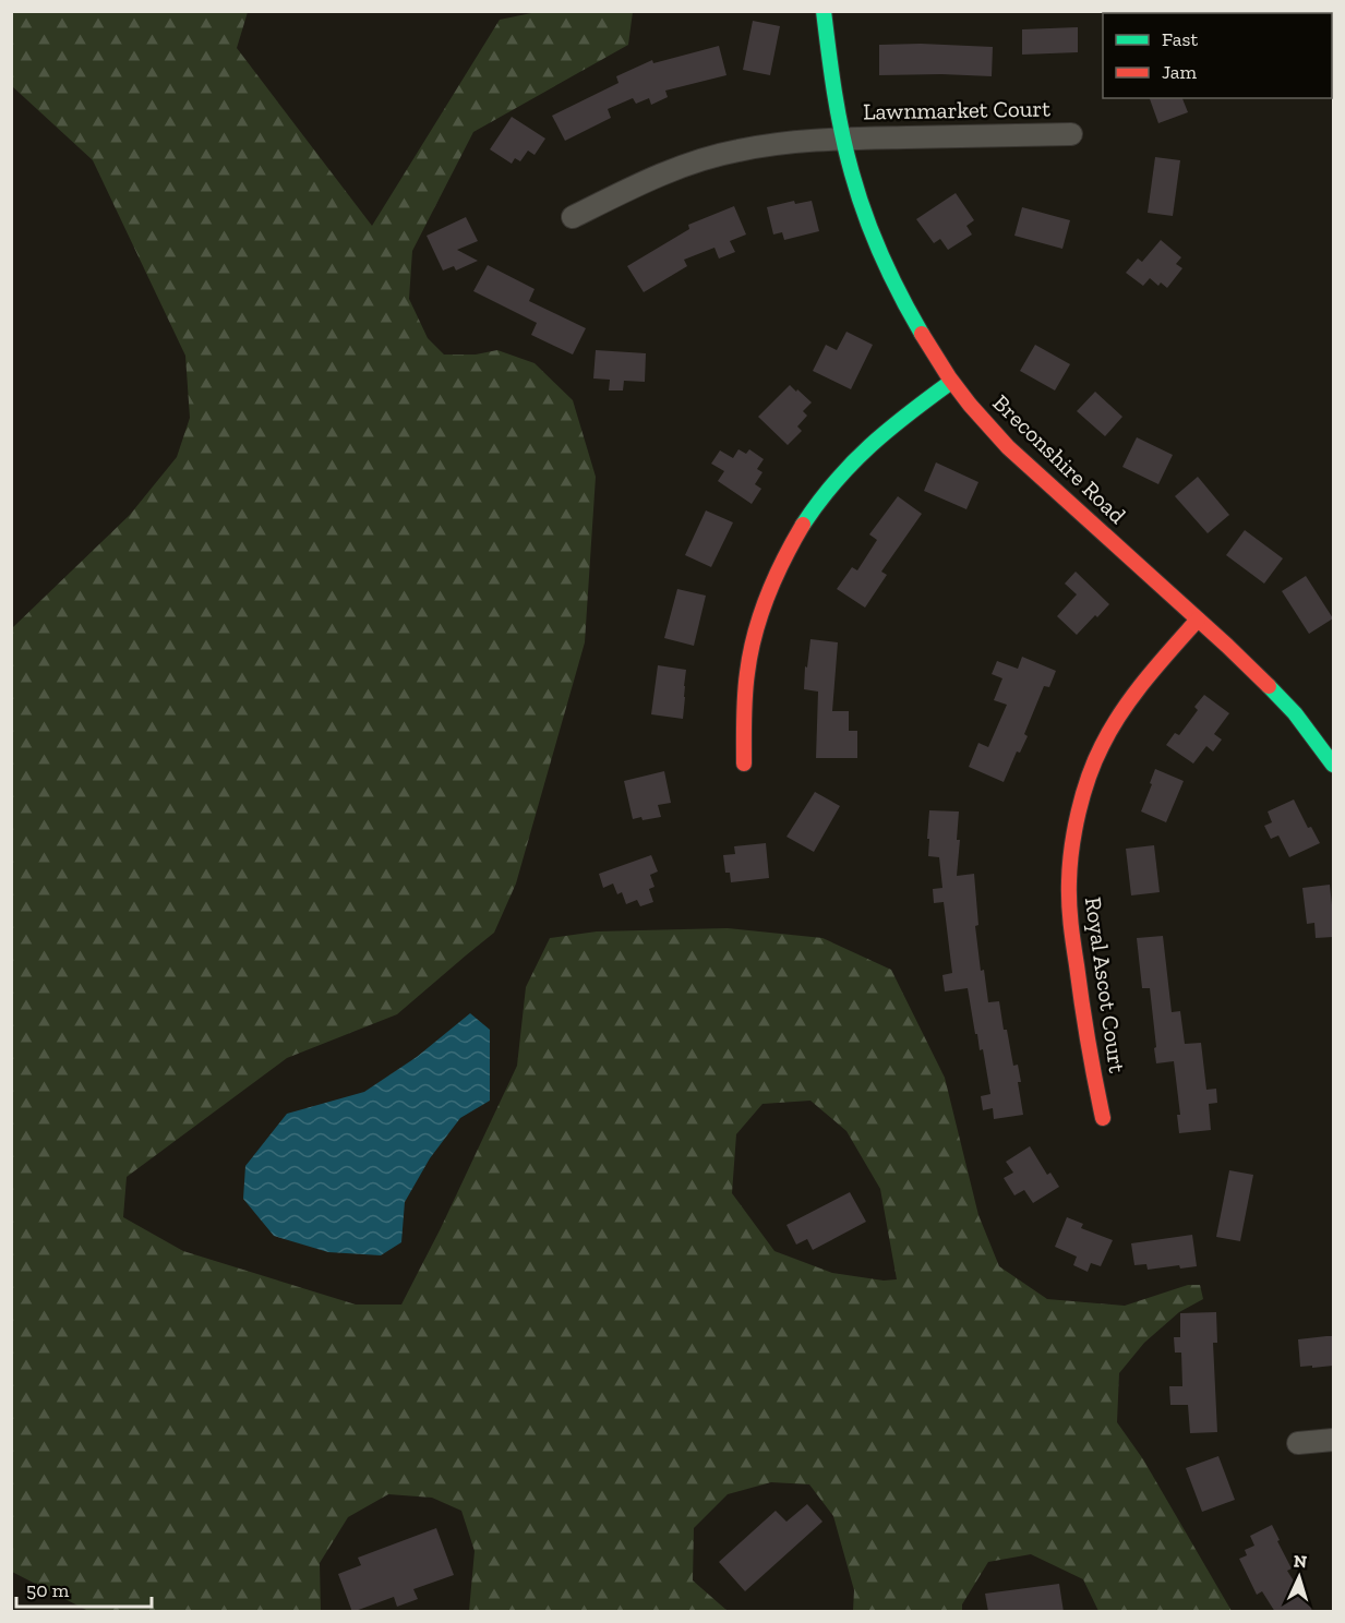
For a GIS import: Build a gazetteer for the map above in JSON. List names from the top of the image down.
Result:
{
  "streets": {
    "street": ["Lawnmarket Court", "Breconshire Road", "Royal Ascot Court"]
  },
  "crossings": [
    ["Lawnmarket Court", "Breconshire Road"],
    ["Breconshire Road", "Royal Ascot Court"]
  ],
  "legend": ["Fast", "Jam"],
  "scale_bar": "50 m",
  "north": "top"
}
